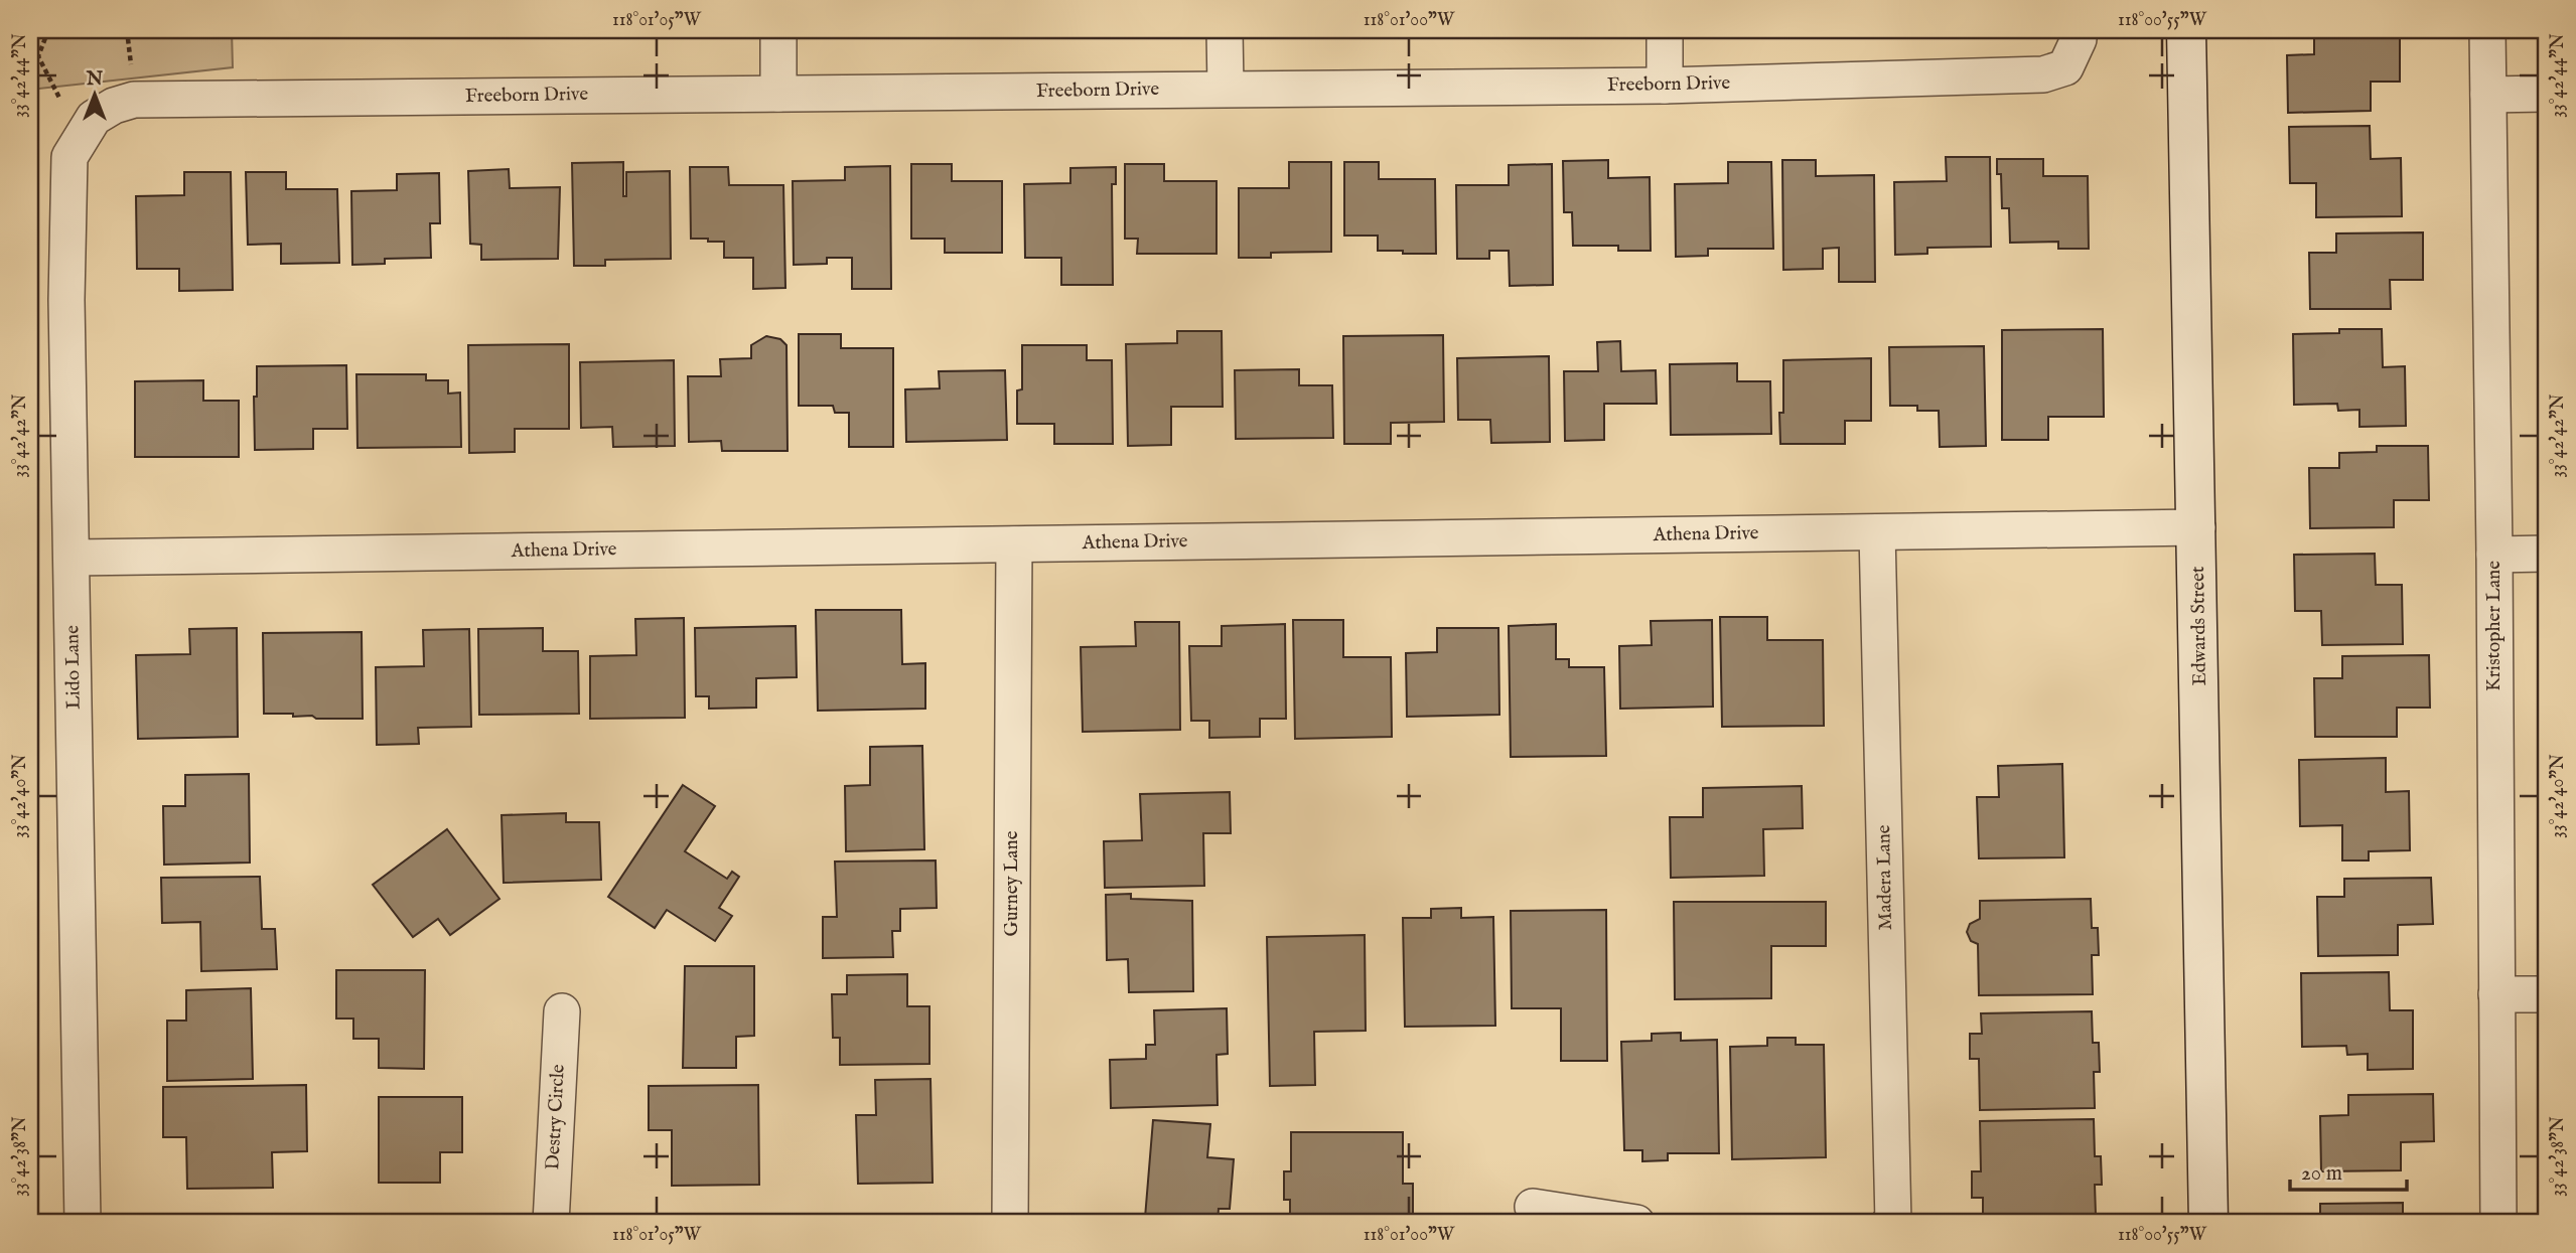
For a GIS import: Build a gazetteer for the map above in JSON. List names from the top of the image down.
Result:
{
  "streets": {
    "main road": ["Edwards Street"],
    "street": [
      "Freeborn Drive",
      "Athena Drive",
      "Kristopher Lane",
      "Lido Lane",
      "Madera Lane",
      "Gurney Lane",
      "Destry Circle"
    ]
  },
  "crossings": [
    ["Freeborn Drive", "Lido Lane"],
    ["Athena Drive", "Edwards Street"],
    ["Athena Drive", "Lido Lane"],
    ["Athena Drive", "Madera Lane"],
    ["Athena Drive", "Gurney Lane"]
  ],
  "scale_bar": "20 m",
  "north": "top",
  "coordinates": [
    "118°01'05\"W",
    "118°01'00\"W",
    "118°00'55\"W",
    "33°42'44\"N",
    "33°42'42\"N",
    "33°42'40\"N",
    "33°42'38\"N"
  ]
}
